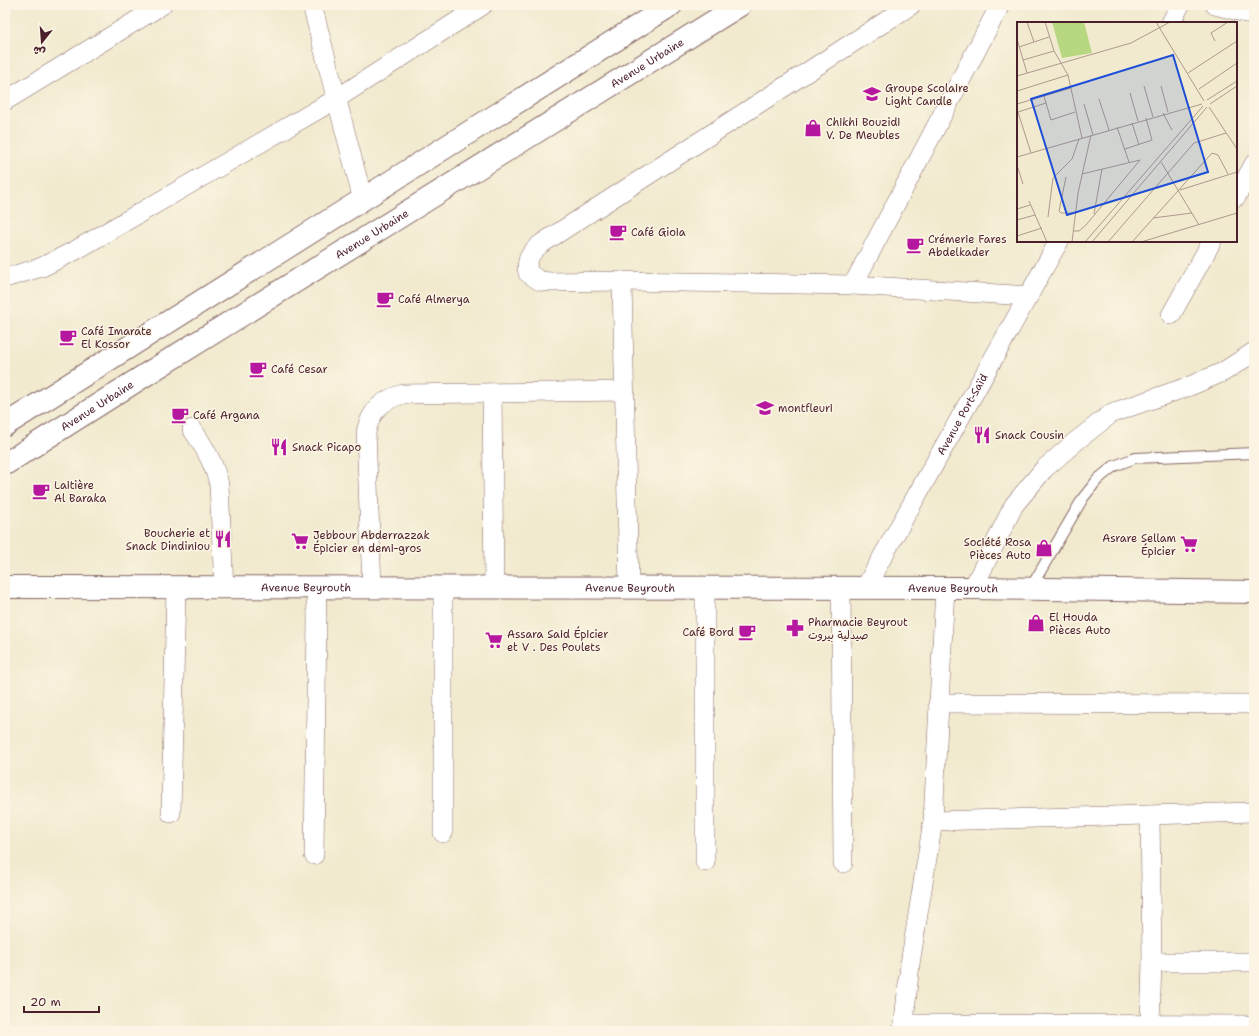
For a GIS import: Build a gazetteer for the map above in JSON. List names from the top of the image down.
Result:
{
  "streets": {
    "street": ["Avenue Urbaine", "Avenue Port-Saïd", "Avenue Beyrouth"]
  },
  "crossings": [
    ["Avenue Port-Saïd", "Avenue Beyrouth"]
  ],
  "places": {
    "school or university": ["Groupe Scolaire Light Candle", "montfleuri"],
    "shop": ["Chikhi Bouzidi V. De Meubles", "Société Rosa Pièces Auto", "El Houda Pièces Auto"],
    "cafe": [
      "Café Gioia",
      "Crémerie Fares Abdelkader",
      "Café Almerya",
      "Café Imarate El Kossor",
      "Café Cesar",
      "Café Argana",
      "Laitière Al Baraka",
      "Café Bord"
    ],
    "restaurant": ["Snack Cousin", "Snack Picapo", "Boucherie et Snack Dindiniou"],
    "supermarket": ["Jebbour Abderrazzak Épicier en demi-gros", "Asrare Sellam Épicier", "Assara Said Épicier et V . Des Poulets"],
    "pharmacy": ["Pharmacie Beyrout صيدلية بيروت"]
  },
  "scale_bar": "20 m",
  "north": "bottom"
}
